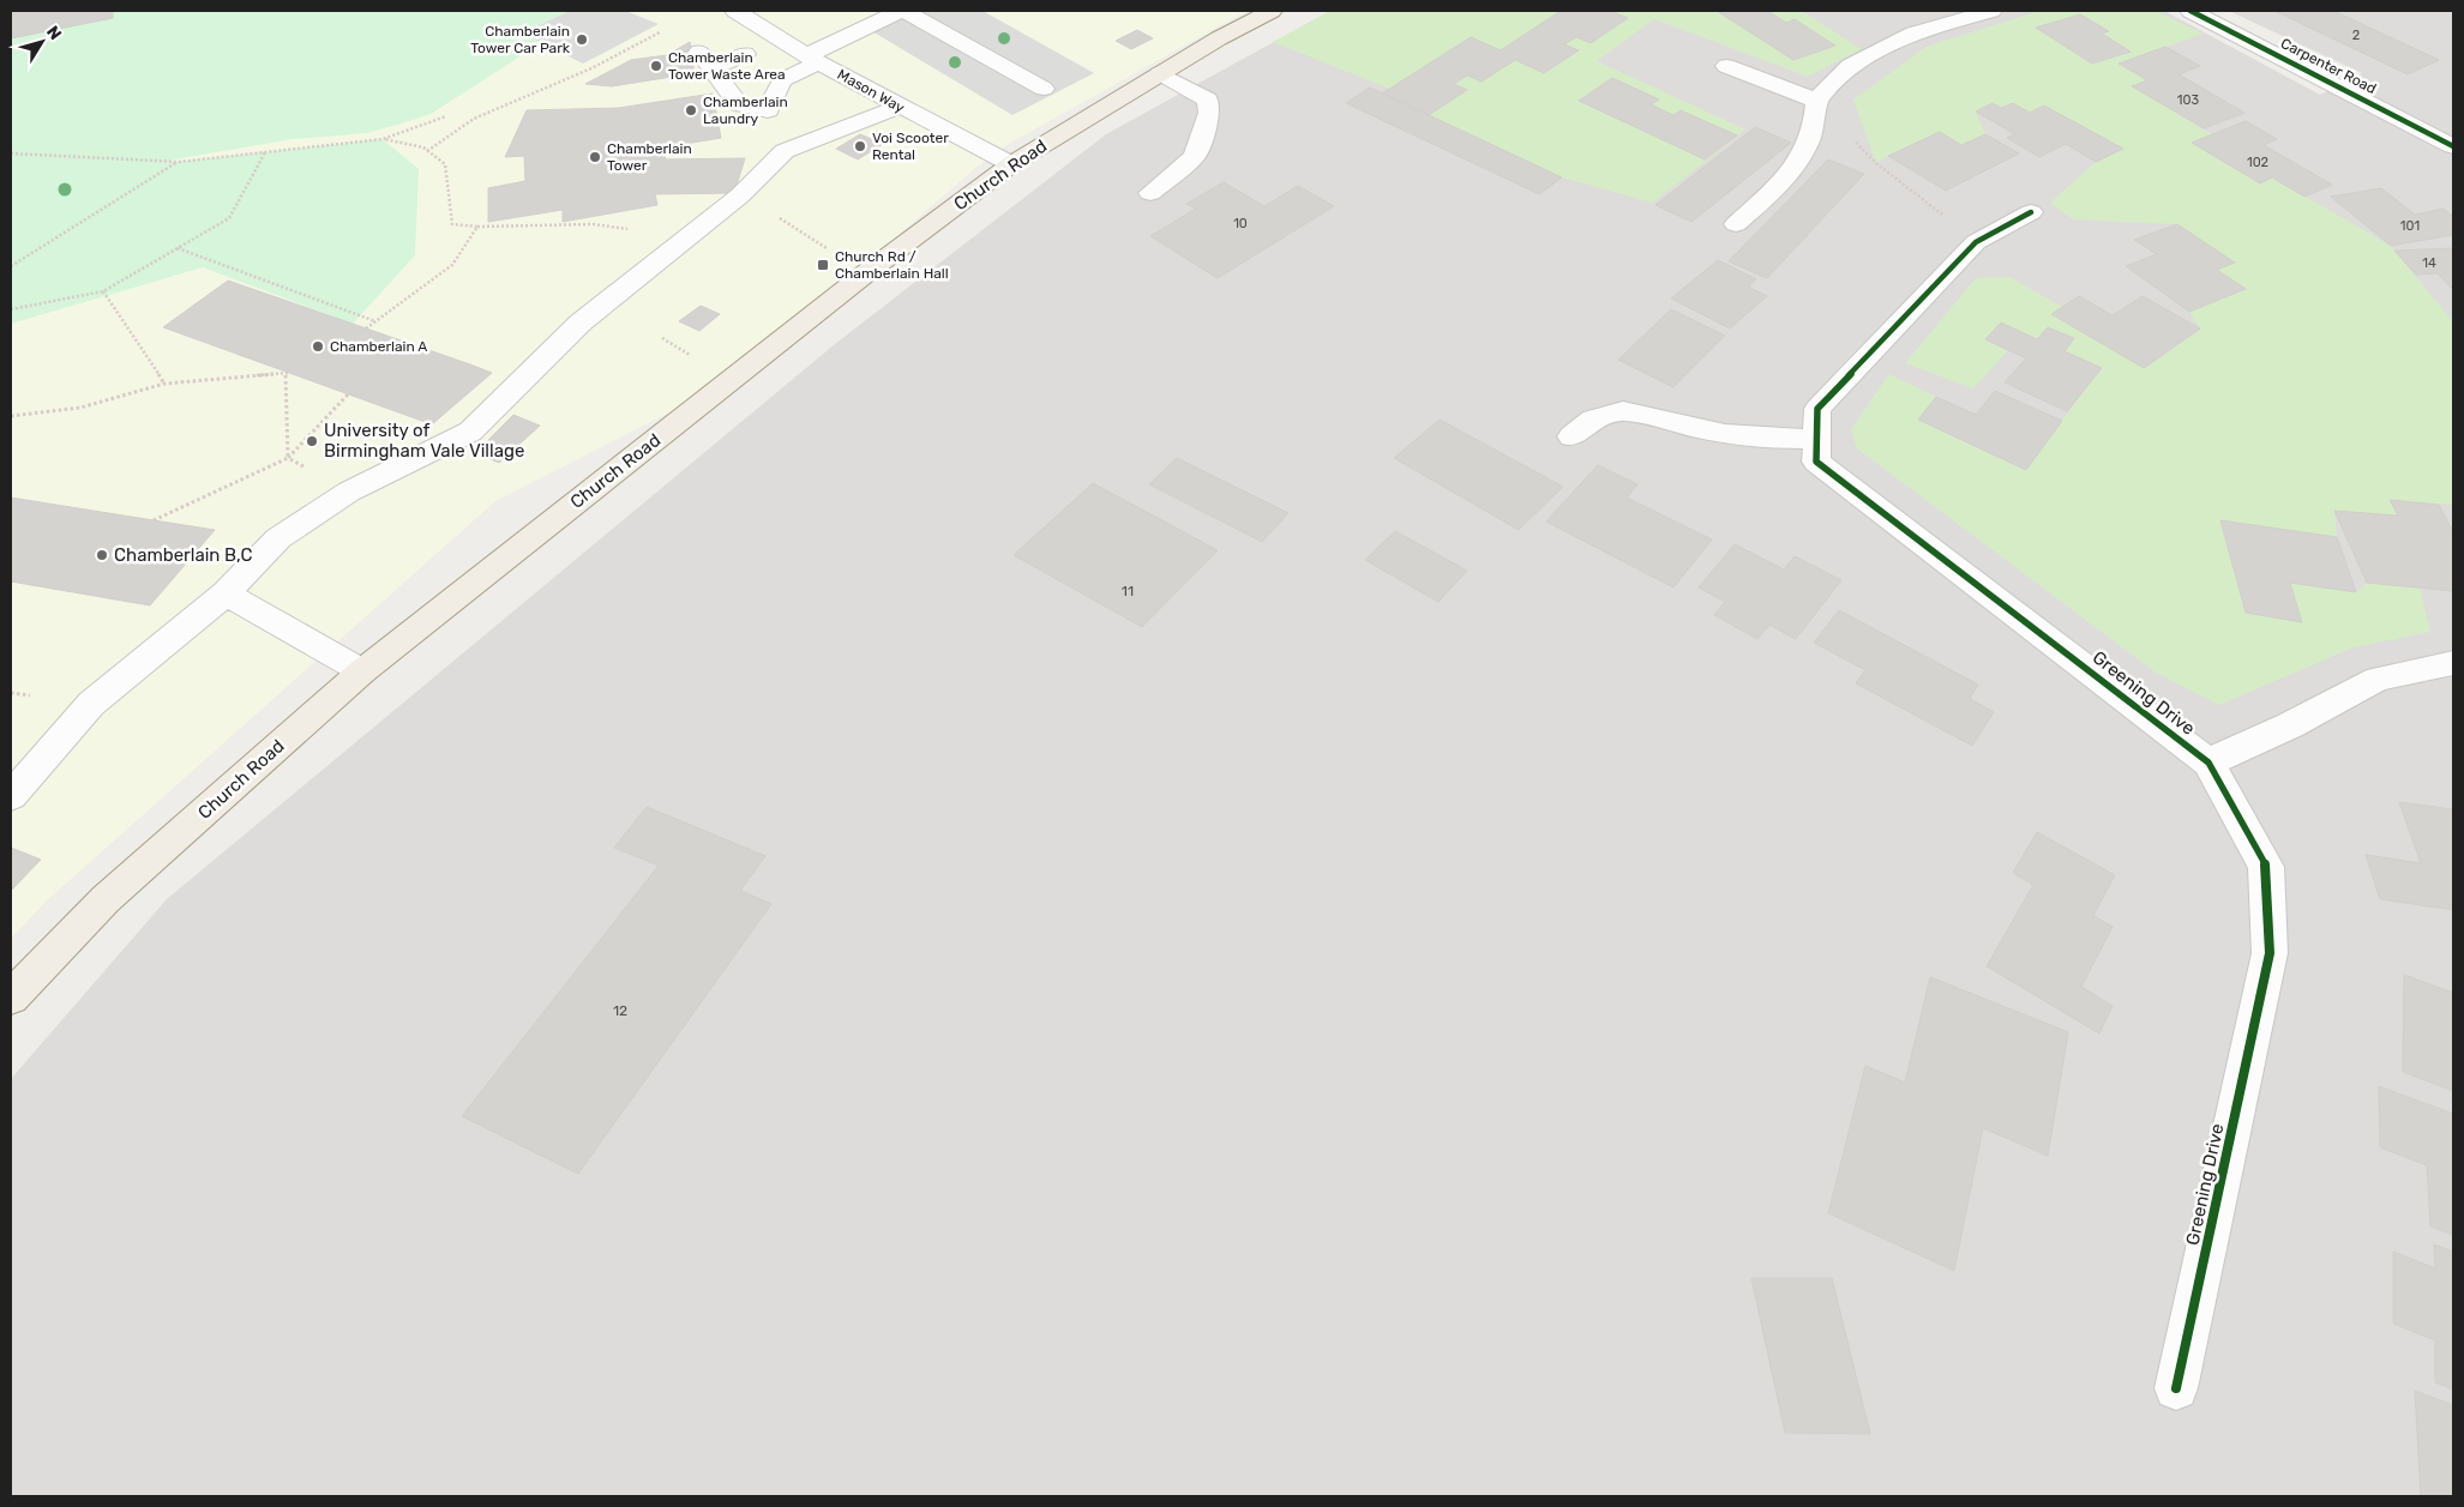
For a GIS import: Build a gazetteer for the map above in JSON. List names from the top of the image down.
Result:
{
  "streets": {
    "main road": ["Church Road"],
    "street": ["Carpenter Road", "Mason Way", "Greening Drive"]
  },
  "crossings": [
    ["Mason Way", "Church Road"]
  ],
  "places": {
    "other": [
      "Chamberlain Tower Car Park",
      "Chamberlain Tower Waste Area",
      "Chamberlain Laundry",
      "Voi Scooter Rental",
      "Chamberlain Tower",
      "Chamberlain A",
      "University of Birmingham Vale Village",
      "Chamberlain B,C"
    ],
    "transit": ["Church Rd / Chamberlain Hall"]
  },
  "house_numbers": [
    "2",
    "103",
    "102",
    "10",
    "101",
    "14",
    "11",
    "12"
  ],
  "north": "top right"
}
